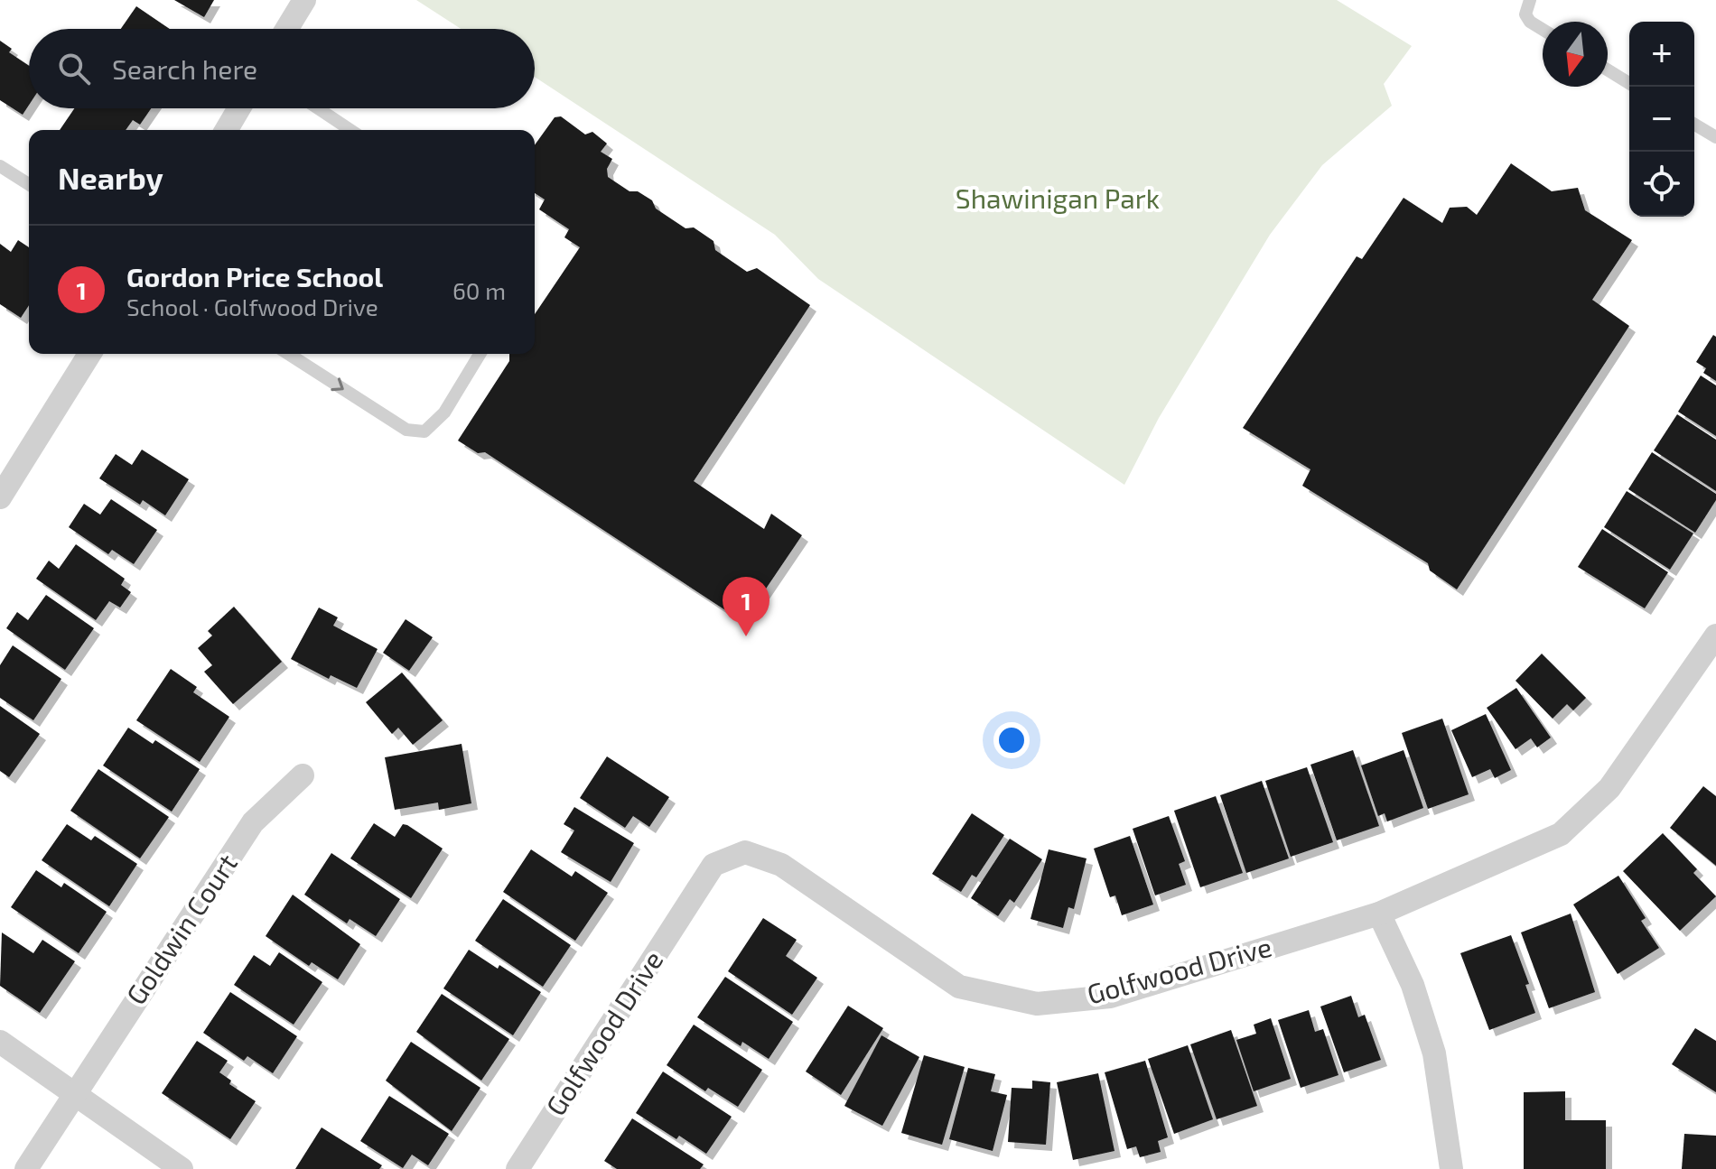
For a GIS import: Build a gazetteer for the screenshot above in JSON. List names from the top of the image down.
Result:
{
  "streets": {
    "street": ["Goldwin Court", "Golfwood Drive"]
  },
  "parks": ["Shawinigan Park"],
  "north": "bottom",
  "page": {
    "map_buttons": ["+", "−"],
    "search": "Search here",
    "heading": "Nearby",
    "list": [
      {
        "mark": "1",
        "name": "Gordon Price School",
        "note": "School · Golfwood Drive",
        "value": "60 m"
      }
    ],
    "pins": "1"
  }
}
